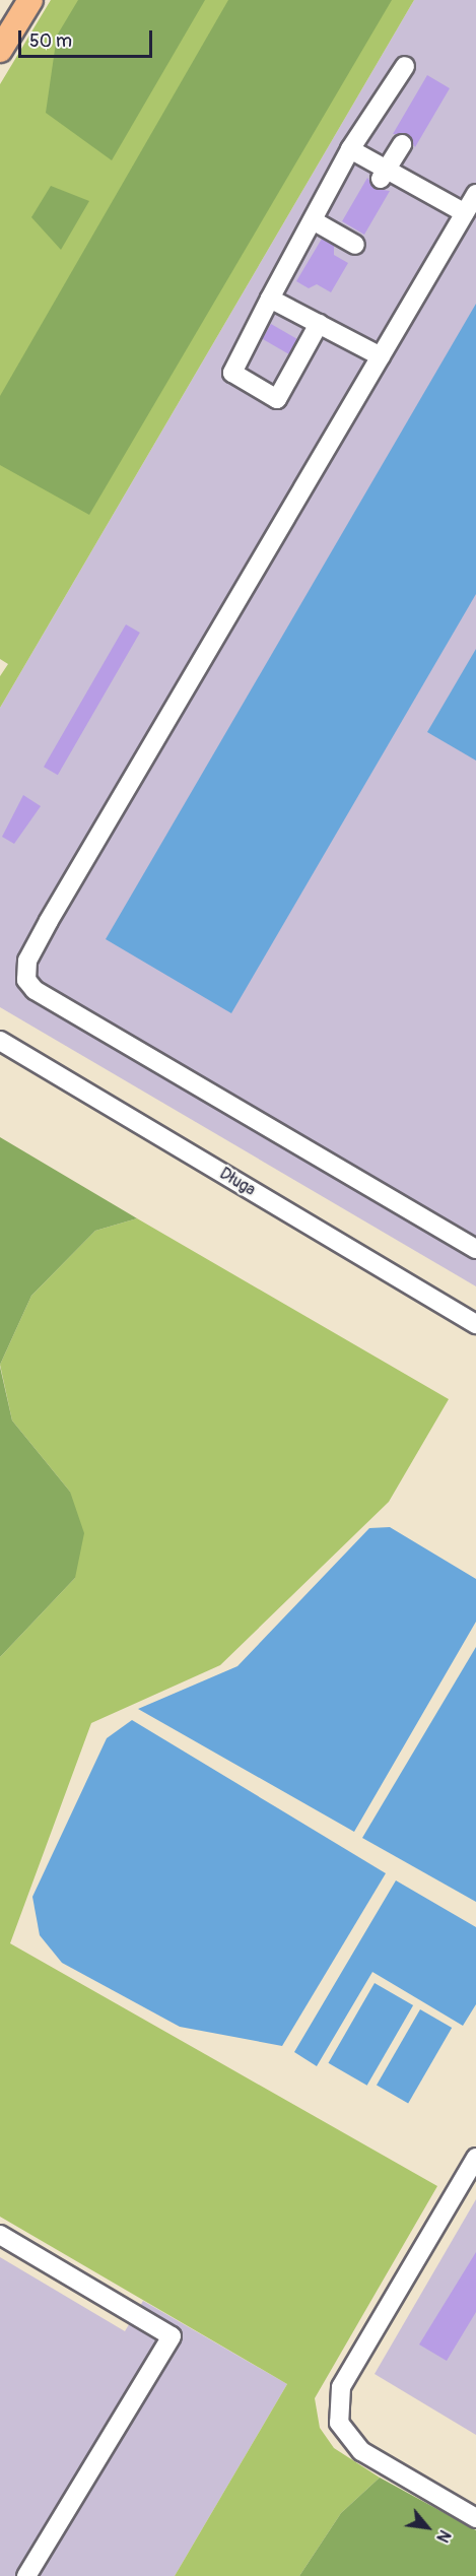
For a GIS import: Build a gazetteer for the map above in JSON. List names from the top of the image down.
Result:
{
  "streets": {
    "street": ["Długa"]
  },
  "scale_bar": "50 m",
  "north": "bottom right"
}
